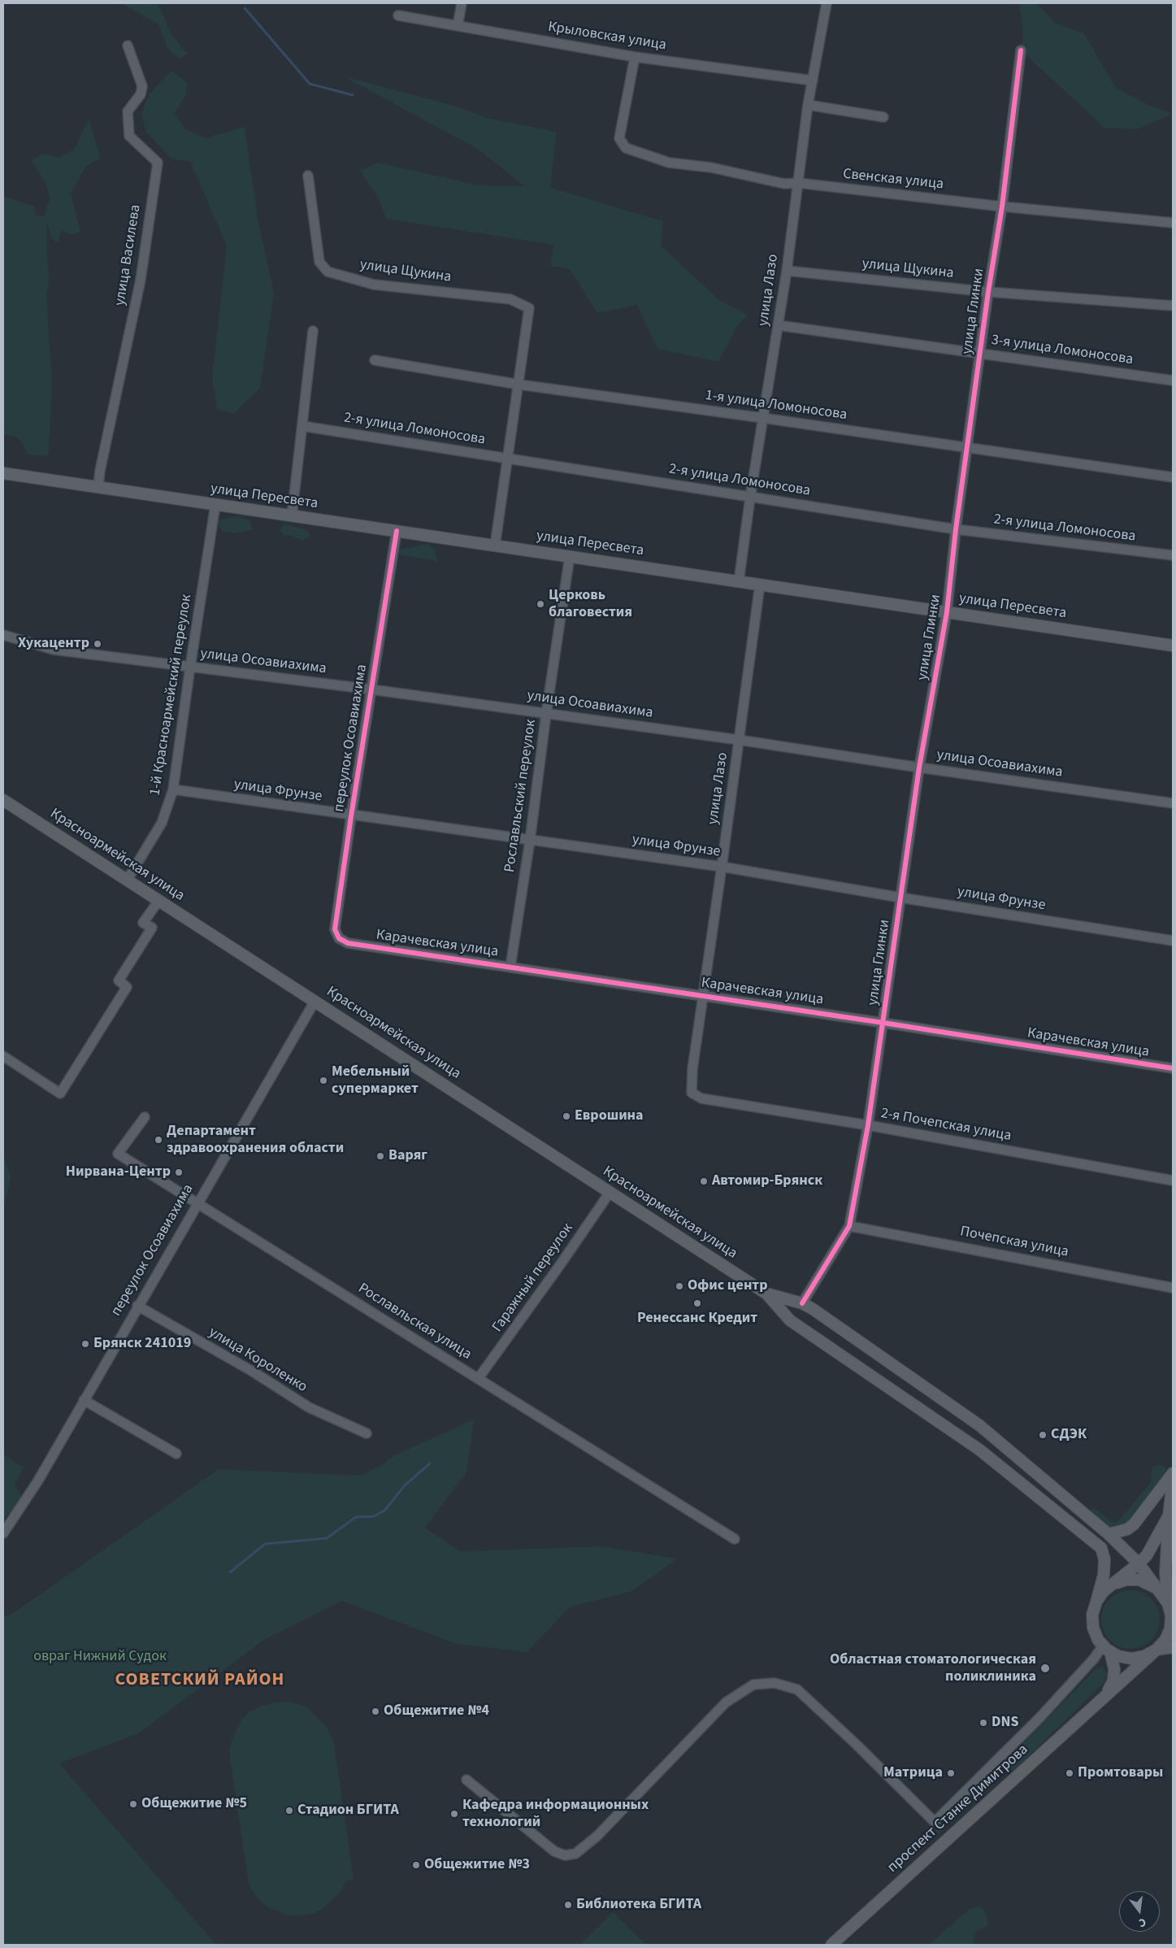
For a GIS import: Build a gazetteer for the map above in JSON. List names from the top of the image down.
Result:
{
  "streets": {
    "main road": ["улица Пересвета", "Красноармейская улица", "проспект Станке Димитрова"],
    "street": [
      "Крыловская улица",
      "Свенская улица",
      "улица Василева",
      "улица Щукина",
      "улица Лазо",
      "улица Глинки",
      "3-я улица Ломоносова",
      "1-я улица Ломоносова",
      "2-я улица Ломоносова",
      "улица Осоавиахима",
      "1-й Красноармейский переулок",
      "переулок Осоавиахима",
      "улица Фрунзе",
      "Рославльский переулок",
      "Карачевская улица",
      "2-я Почепская улица",
      "Почепская улица",
      "Гаражный переулок",
      "Рославльская улица",
      "улица Короленко"
    ]
  },
  "crossings": [
    ["Крыловская улица", "Свенская улица"],
    ["Крыловская улица", "улица Лазо"],
    ["Свенская улица", "улица Лазо"],
    ["Свенская улица", "улица Глинки"],
    ["улица Василева", "улица Пересвета"],
    ["улица Щукина", "улица Лазо"],
    ["улица Щукина", "улица Глинки"],
    ["улица Щукина", "1-я улица Ломоносова"],
    ["улица Лазо", "3-я улица Ломоносова"],
    ["улица Лазо", "1-я улица Ломоносова"],
    ["улица Лазо", "2-я улица Ломоносова"],
    ["улица Лазо", "улица Пересвета"],
    ["улица Лазо", "улица Осоавиахима"],
    ["улица Лазо", "улица Фрунзе"],
    ["улица Лазо", "Карачевская улица"],
    ["улица Лазо", "2-я Почепская улица"],
    ["улица Глинки", "3-я улица Ломоносова"],
    ["улица Глинки", "1-я улица Ломоносова"],
    ["улица Глинки", "2-я улица Ломоносова"],
    ["улица Глинки", "улица Пересвета"],
    ["улица Глинки", "улица Осоавиахима"],
    ["улица Глинки", "улица Фрунзе"],
    ["улица Глинки", "Карачевская улица"],
    ["улица Глинки", "2-я Почепская улица"],
    ["улица Глинки", "Почепская улица"],
    ["улица Пересвета", "1-й Красноармейский переулок"],
    ["улица Пересвета", "переулок Осоавиахима"],
    ["улица Пересвета", "Рославльский переулок"],
    ["улица Осоавиахима", "1-й Красноармейский переулок"],
    ["улица Осоавиахима", "переулок Осоавиахима"],
    ["улица Осоавиахима", "Рославльский переулок"],
    ["1-й Красноармейский переулок", "улица Фрунзе"],
    ["1-й Красноармейский переулок", "Красноармейская улица"],
    ["переулок Осоавиахима", "улица Фрунзе"],
    ["переулок Осоавиахима", "Красноармейская улица"],
    ["переулок Осоавиахима", "Карачевская улица"],
    ["переулок Осоавиахима", "Рославльская улица"],
    ["переулок Осоавиахима", "улица Короленко"],
    ["улица Фрунзе", "Рославльский переулок"],
    ["Рославльский переулок", "Карачевская улица"],
    ["Красноармейская улица", "Гаражный переулок"],
    ["Гаражный переулок", "Рославльская улица"]
  ],
  "districts": ["СОВЕТСКИЙ РАЙОН"],
  "parks": ["овраг Нижний Судок"],
  "places": [
    "Церковь благовестия",
    "Хукацентр",
    "Мебельный супермаркет",
    "Еврошина",
    "Департамент здравоохранения области",
    "Варяг",
    "Нирвана-Центр",
    "Автомир-Брянск",
    "Офис центр",
    "Ренессанс Кредит",
    "Брянск 241019",
    "СДЭК",
    "Областная стоматологическая поликлиника",
    "Общежитие №4",
    "DNS",
    "Матрица",
    "Промтовары",
    "Общежитие №5",
    "Стадион БГИТА",
    "Кафедра информационных технологий",
    "Общежитие №3",
    "Библиотека БГИТА"
  ],
  "north": "bottom"
}
